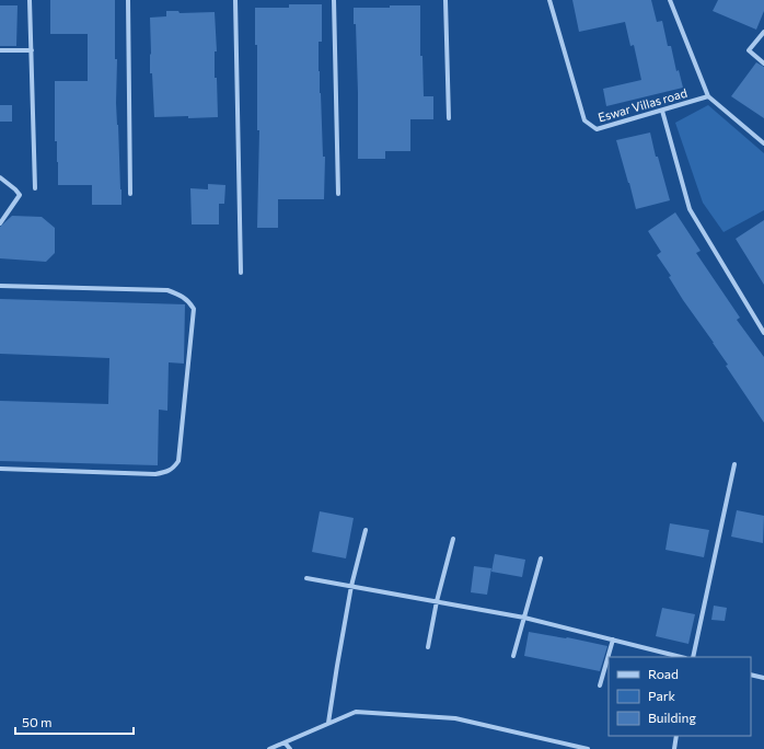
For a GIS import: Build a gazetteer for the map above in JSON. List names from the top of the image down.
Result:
{
  "streets": {
    "street": ["Eswar Villas road"]
  },
  "legend": ["Road", "Park", "Building"],
  "scale_bar": "50 m"
}
